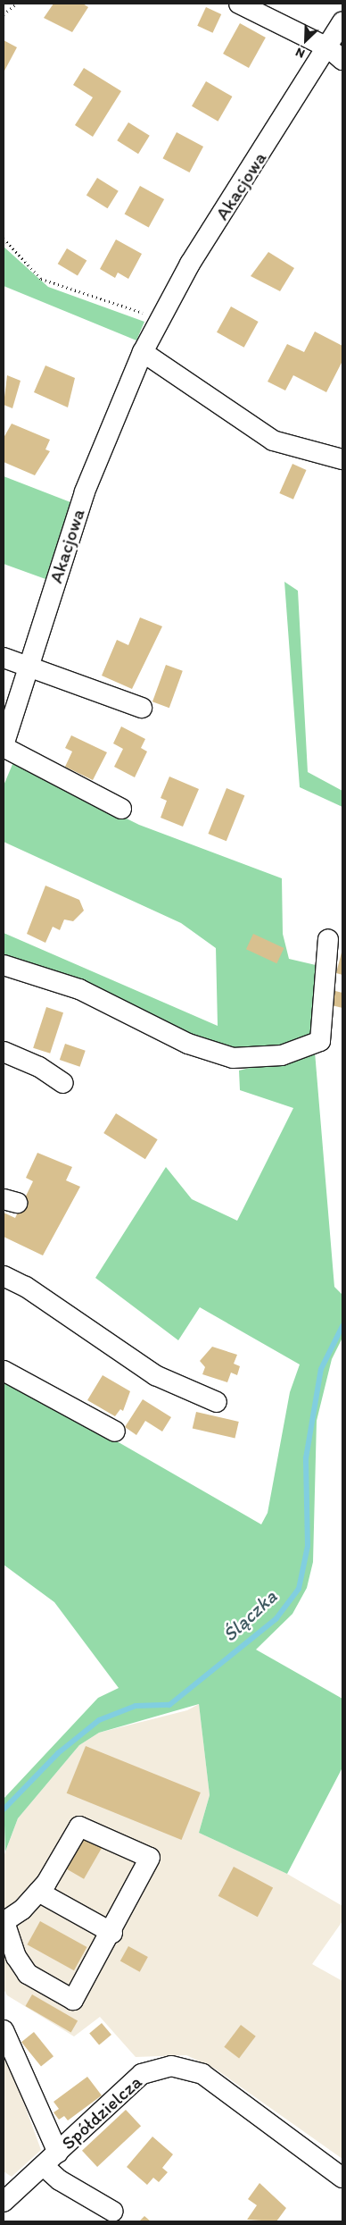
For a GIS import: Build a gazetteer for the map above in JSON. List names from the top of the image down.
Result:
{
  "streets": {
    "street": ["Akacjowa", "Spółdzielcza"]
  },
  "water": ["Ślączka"],
  "north": "bottom left"
}
